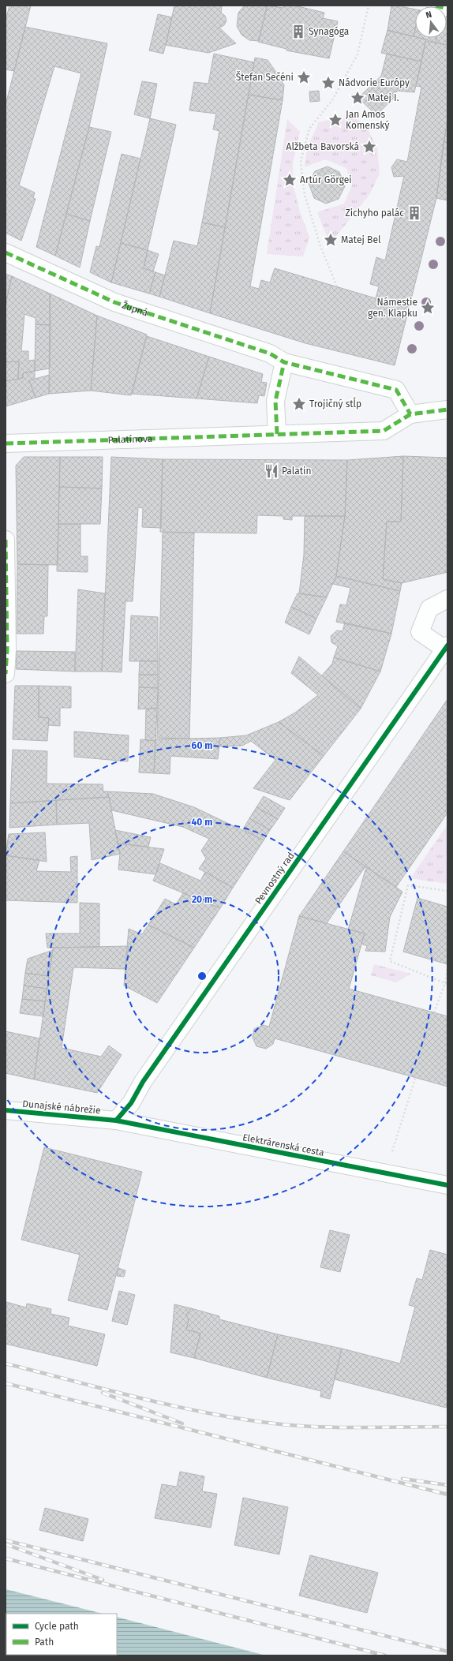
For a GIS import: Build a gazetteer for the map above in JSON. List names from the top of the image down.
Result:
{
  "streets": {
    "street": [
      "Župná",
      "Palatínova",
      "Pevnostný rad",
      "Dunajské nábrežie",
      "Elektrárenská cesta"
    ]
  },
  "crossings": [
    ["Župná", "Palatínova"],
    ["Pevnostný rad", "Dunajské nábrežie"],
    ["Pevnostný rad", "Elektrárenská cesta"],
    ["Dunajské nábrežie", "Elektrárenská cesta"]
  ],
  "places": {
    "building": ["Synagóga", "Zichyho palác"],
    "place": [
      "Štefan Sečéni",
      "Nádvorie Európy",
      "Matej I.",
      "Jan Amos Komenský",
      "Alžbeta Bavorská",
      "Artúr Görgei",
      "Matej Bel",
      "Námestie gen. Klapku",
      "Trojičný stĺp"
    ],
    "restaurant": ["Palatin"]
  },
  "legend": ["Cycle path", "Path"],
  "north": "top",
  "rings": ["60 m", "40 m", "20 m"]
}
